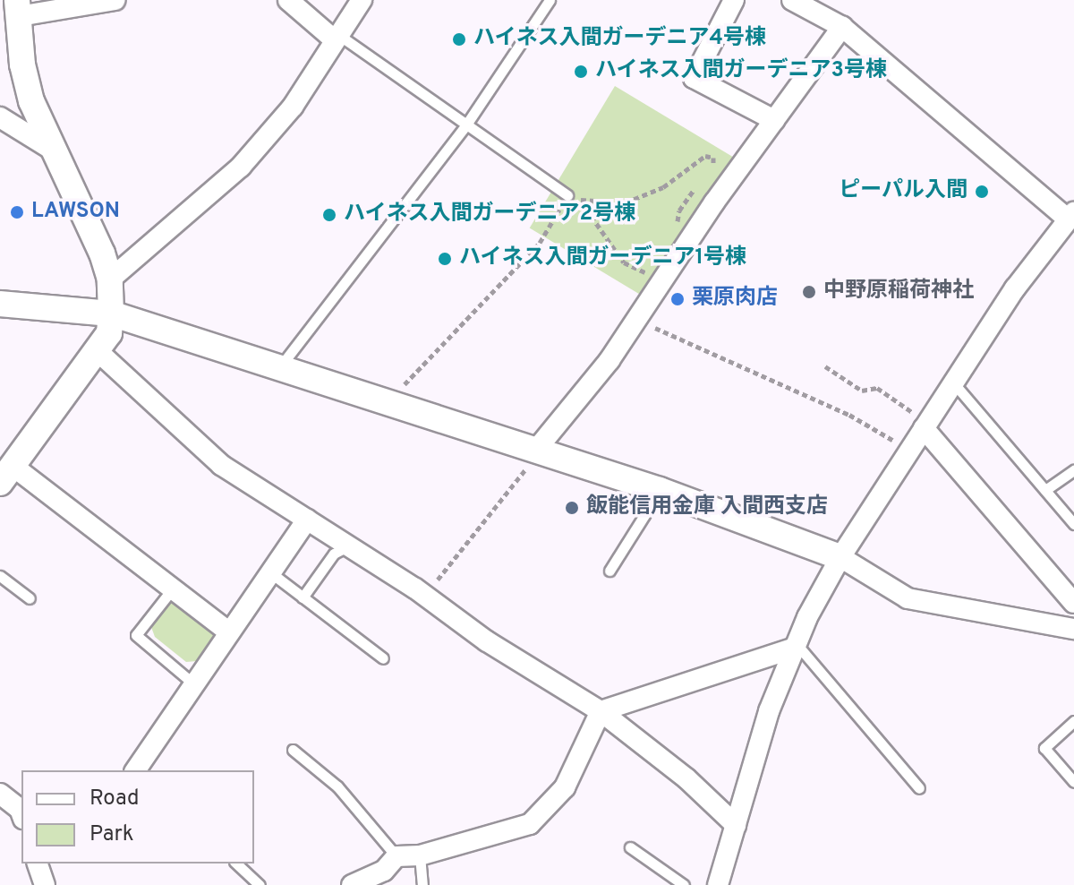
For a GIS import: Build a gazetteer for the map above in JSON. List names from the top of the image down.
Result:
{
  "places": [
    "ハイネス入間ガーデニア4号棟",
    "ハイネス入間ガーデニア3号棟",
    "ピーパル入間",
    "LAWSON",
    "ハイネス入間ガーデニア2号棟",
    "ハイネス入間ガーデニア1号棟",
    "中野原稲荷神社",
    "栗原肉店",
    "飯能信用金庫 入間西支店"
  ],
  "legend": ["Road", "Park"]
}
